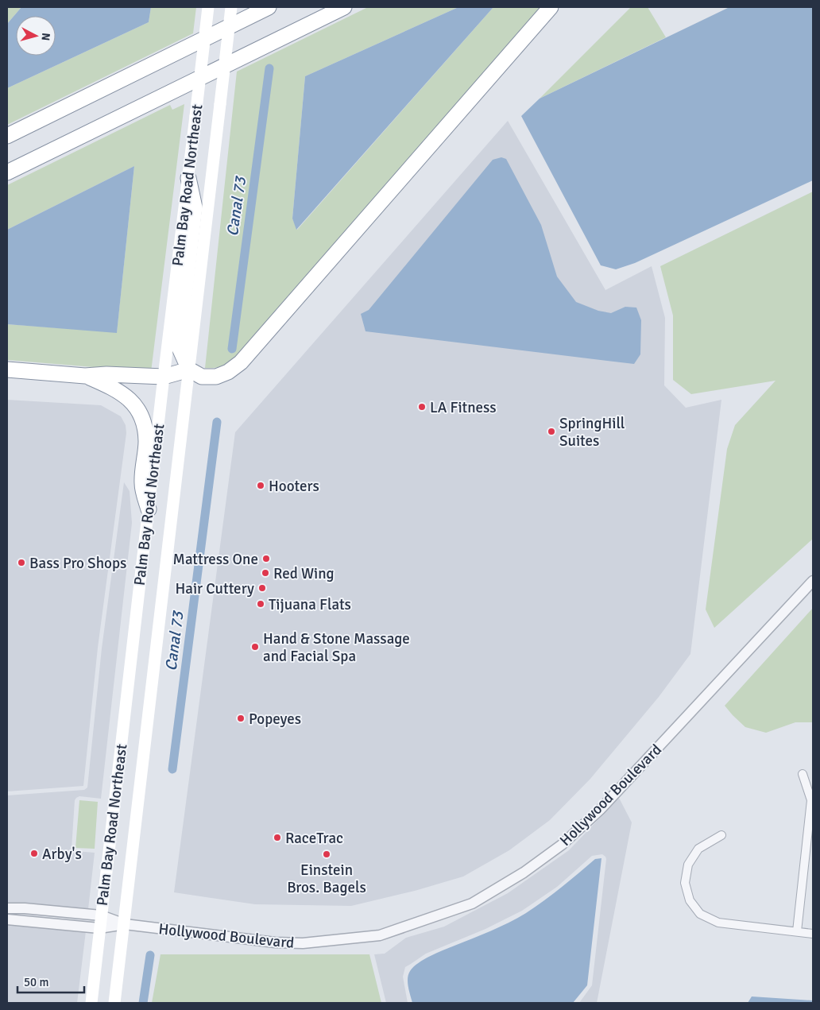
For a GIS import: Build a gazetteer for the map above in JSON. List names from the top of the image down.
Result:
{
  "streets": {
    "main road": ["Palm Bay Road Northeast"],
    "street": ["Hollywood Boulevard"]
  },
  "crossings": [
    ["Palm Bay Road Northeast", "Hollywood Boulevard"]
  ],
  "water": ["Canal 73"],
  "places": [
    "LA Fitness",
    "SpringHill Suites",
    "Hooters",
    "Mattress One",
    "Bass Pro Shops",
    "Red Wing",
    "Hair Cuttery",
    "Tijuana Flats",
    "Hand & Stone Massage and Facial Spa",
    "Popeyes",
    "RaceTrac",
    "Arby's",
    "Einstein Bros. Bagels"
  ],
  "scale_bar": "50 m",
  "north": "right"
}
